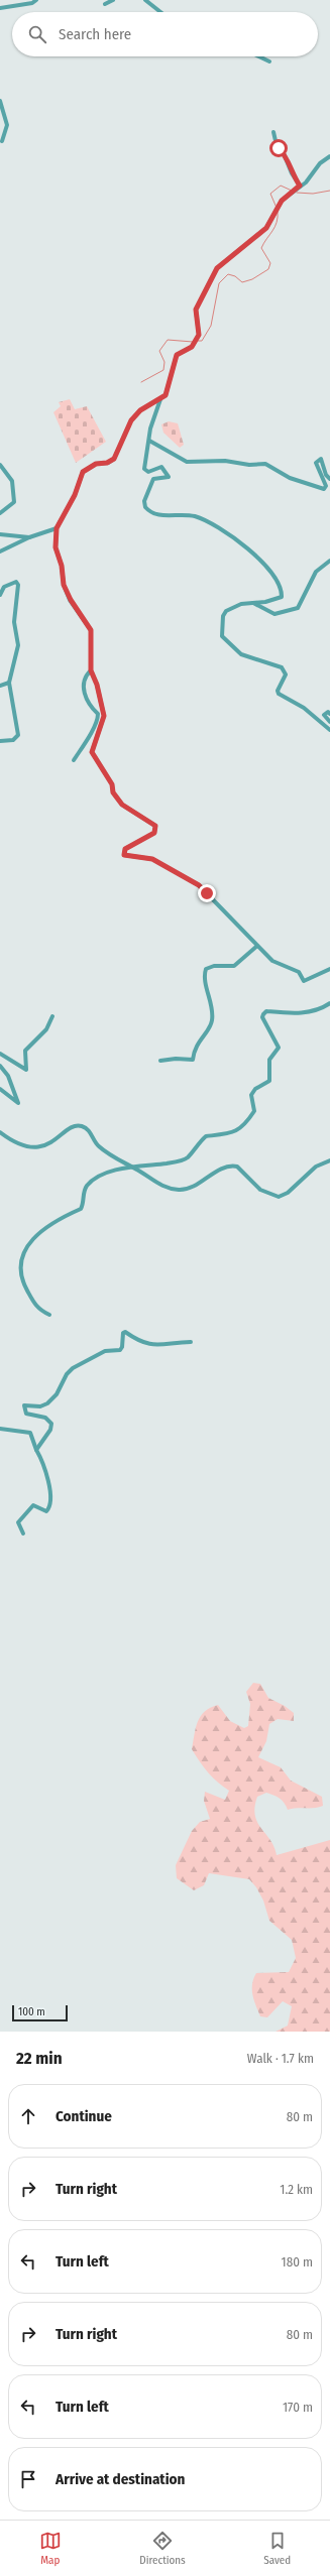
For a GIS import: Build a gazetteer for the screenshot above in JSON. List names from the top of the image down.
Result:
{
  "scale_bar": "100 m",
  "page": {
    "search": "Search here",
    "scale": "100 m",
    "heading": ["22 min", "Walk · 1.7 km"],
    "list": [
      ["Continue", "80 m"],
      ["Turn right", "1.2 km"],
      ["Turn left", "180 m"],
      ["Turn right", "80 m"],
      ["Turn left", "170 m"],
      "Arrive at destination"
    ],
    "nav": ["Map", "Directions", "Saved"]
  }
}
